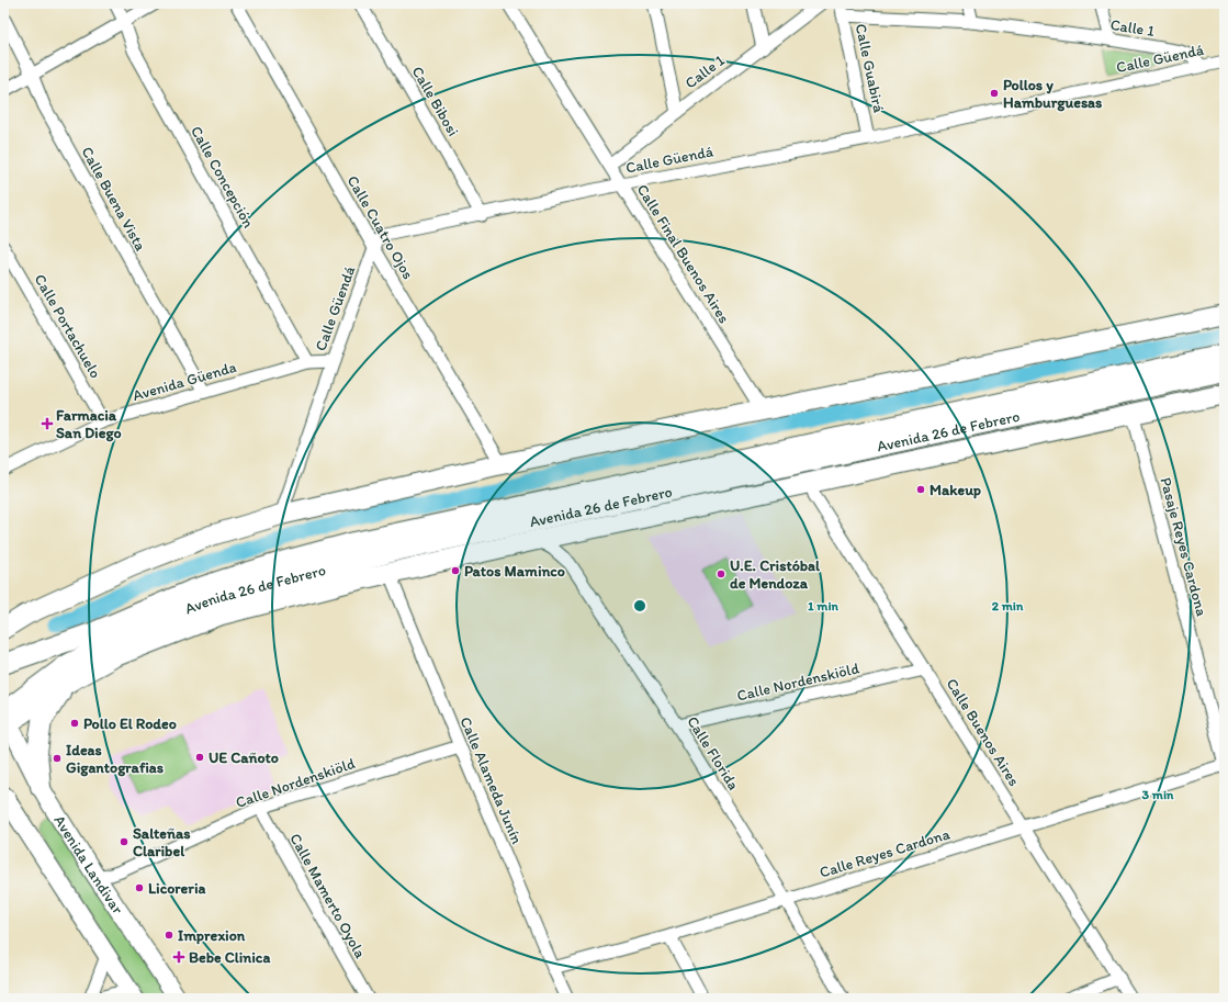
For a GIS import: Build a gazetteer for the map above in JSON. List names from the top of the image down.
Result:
{
  "streets": {
    "main road": ["Avenida 26 de Febrero", "Avenida Landivar"],
    "street": [
      "Calle 1",
      "Calle Güendá",
      "Calle Guabirá",
      "Calle Bibosi",
      "Calle Concepción",
      "Calle Buena Vista",
      "Calle Cuatro Ojos",
      "Calle Final Buenos Aires",
      "Calle Portachuelo",
      "Avenida Güenda",
      "Pasaje Reyes Cardona",
      "Calle Nordenskiöld",
      "Calle Buenos Aires",
      "Calle Florida",
      "Calle Alameda Junín",
      "Calle Reyes Cardona",
      "Calle Mamerto Oyola"
    ]
  },
  "crossings": [
    ["Calle 1", "Calle Güendá"],
    ["Calle 1", "Calle Guabirá"],
    ["Calle 1", "Calle Final Buenos Aires"],
    ["Calle Güendá", "Calle Guabirá"],
    ["Calle Güendá", "Calle Bibosi"],
    ["Calle Güendá", "Calle Cuatro Ojos"],
    ["Calle Güendá", "Calle Final Buenos Aires"],
    ["Calle Güendá", "Avenida Güenda"],
    ["Calle Concepción", "Avenida Güenda"],
    ["Calle Buena Vista", "Avenida Güenda"],
    ["Calle Portachuelo", "Avenida Güenda"],
    ["Avenida 26 de Febrero", "Pasaje Reyes Cardona"],
    ["Avenida 26 de Febrero", "Calle Buenos Aires"],
    ["Avenida 26 de Febrero", "Calle Florida"],
    ["Avenida 26 de Febrero", "Calle Alameda Junín"],
    ["Avenida 26 de Febrero", "Avenida Landivar"],
    ["Pasaje Reyes Cardona", "Calle Reyes Cardona"],
    ["Calle Nordenskiöld", "Calle Buenos Aires"],
    ["Calle Nordenskiöld", "Calle Florida"],
    ["Calle Nordenskiöld", "Calle Alameda Junín"],
    ["Calle Nordenskiöld", "Avenida Landivar"],
    ["Calle Nordenskiöld", "Calle Mamerto Oyola"],
    ["Calle Buenos Aires", "Calle Reyes Cardona"],
    ["Calle Florida", "Calle Reyes Cardona"],
    ["Calle Alameda Junín", "Calle Reyes Cardona"]
  ],
  "places": {
    "other": [
      "Pollos y Hamburguesas",
      "Makeup",
      "Patos Maminco",
      "U.E. Cristóbal de Mendoza",
      "Pollo El Rodeo",
      "UE Cañoto",
      "Ideas Gigantografias",
      "Salteñas Claribel",
      "Licoreria",
      "Imprexion"
    ],
    "health": ["Farmacia San Diego", "Bebe Clinica"]
  },
  "rings": ["1 min", "2 min", "3 min"]
}
